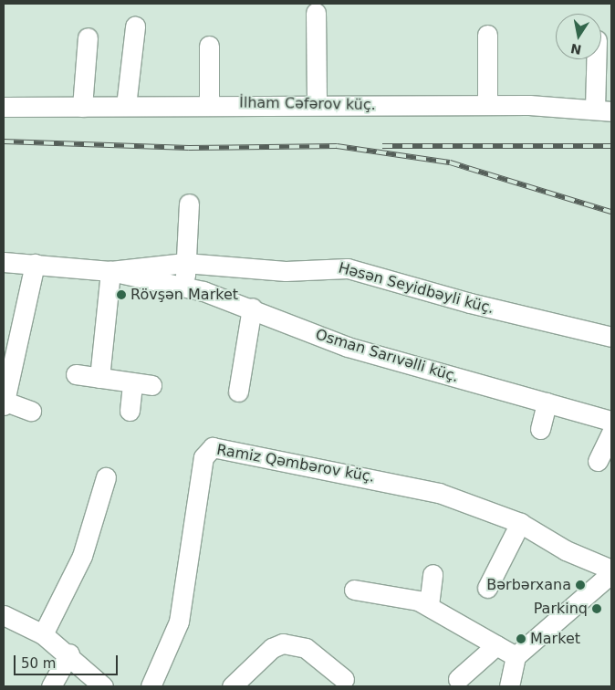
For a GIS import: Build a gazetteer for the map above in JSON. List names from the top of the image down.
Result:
{
  "streets": {
    "street": [
      "İlham Cəfərov küç.",
      "Həsən Seyidbəyli küç.",
      "Osman Sarıvəlli küç.",
      "Ramiz Qəmbərov küç."
    ]
  },
  "crossings": [
    ["Həsən Seyidbəyli küç.", "Osman Sarıvəlli küç."]
  ],
  "places": [
    "Rövşən Market",
    "Bərbərxana",
    "Parkinq",
    "Market"
  ],
  "scale_bar": "50 m",
  "north": "bottom"
}
